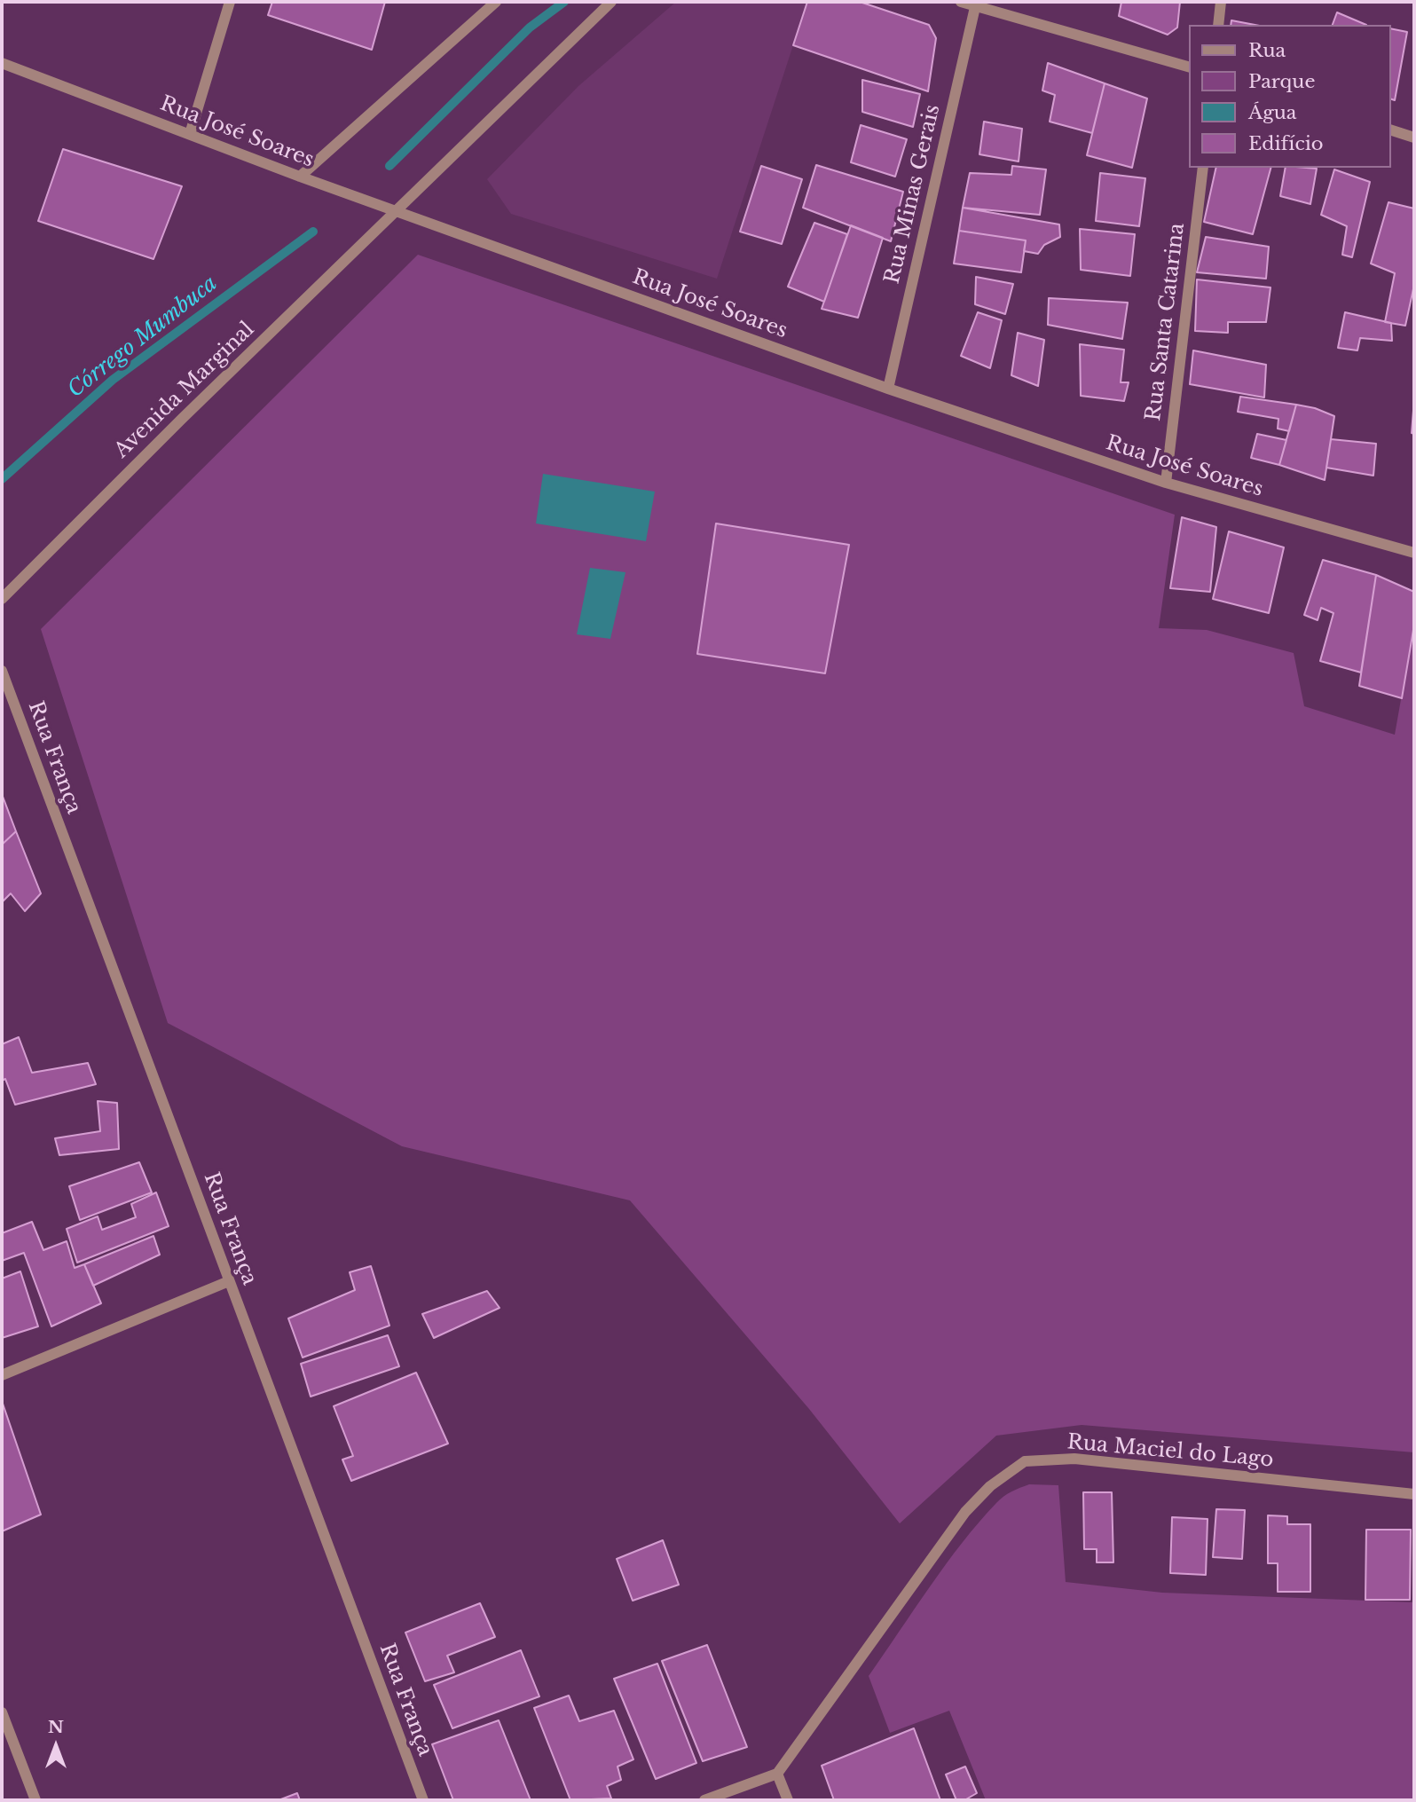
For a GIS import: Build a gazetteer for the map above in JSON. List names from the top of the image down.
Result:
{
  "streets": {
    "street": [
      "Rua José Soares",
      "Rua Minas Gerais",
      "Rua Santa Catarina",
      "Avenida Marginal",
      "Rua França",
      "Rua Maciel do Lago"
    ]
  },
  "crossings": [
    ["Rua José Soares", "Rua Minas Gerais"],
    ["Rua José Soares", "Rua Santa Catarina"],
    ["Rua José Soares", "Avenida Marginal"]
  ],
  "water": ["Córrego Mumbuca"],
  "legend": [
    "Rua",
    "Parque",
    "Água",
    "Edifício"
  ],
  "north": "top"
}
